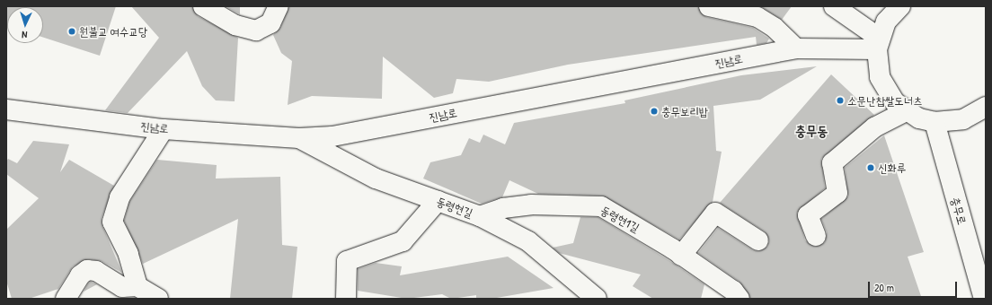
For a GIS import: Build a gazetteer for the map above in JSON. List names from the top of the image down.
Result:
{
  "streets": {
    "street": [
      "진남로",
      "동령현길",
      "충무로",
      "동령현1길"
    ]
  },
  "crossings": [
    ["진남로", "동령현길"],
    ["동령현길", "동령현1길"]
  ],
  "districts": ["충무동"],
  "places": [
    "원불교 여수교당",
    "소문난찹쌀도너츠",
    "충무보리밥",
    "신화루"
  ],
  "scale_bar": "20 m",
  "north": "bottom"
}
